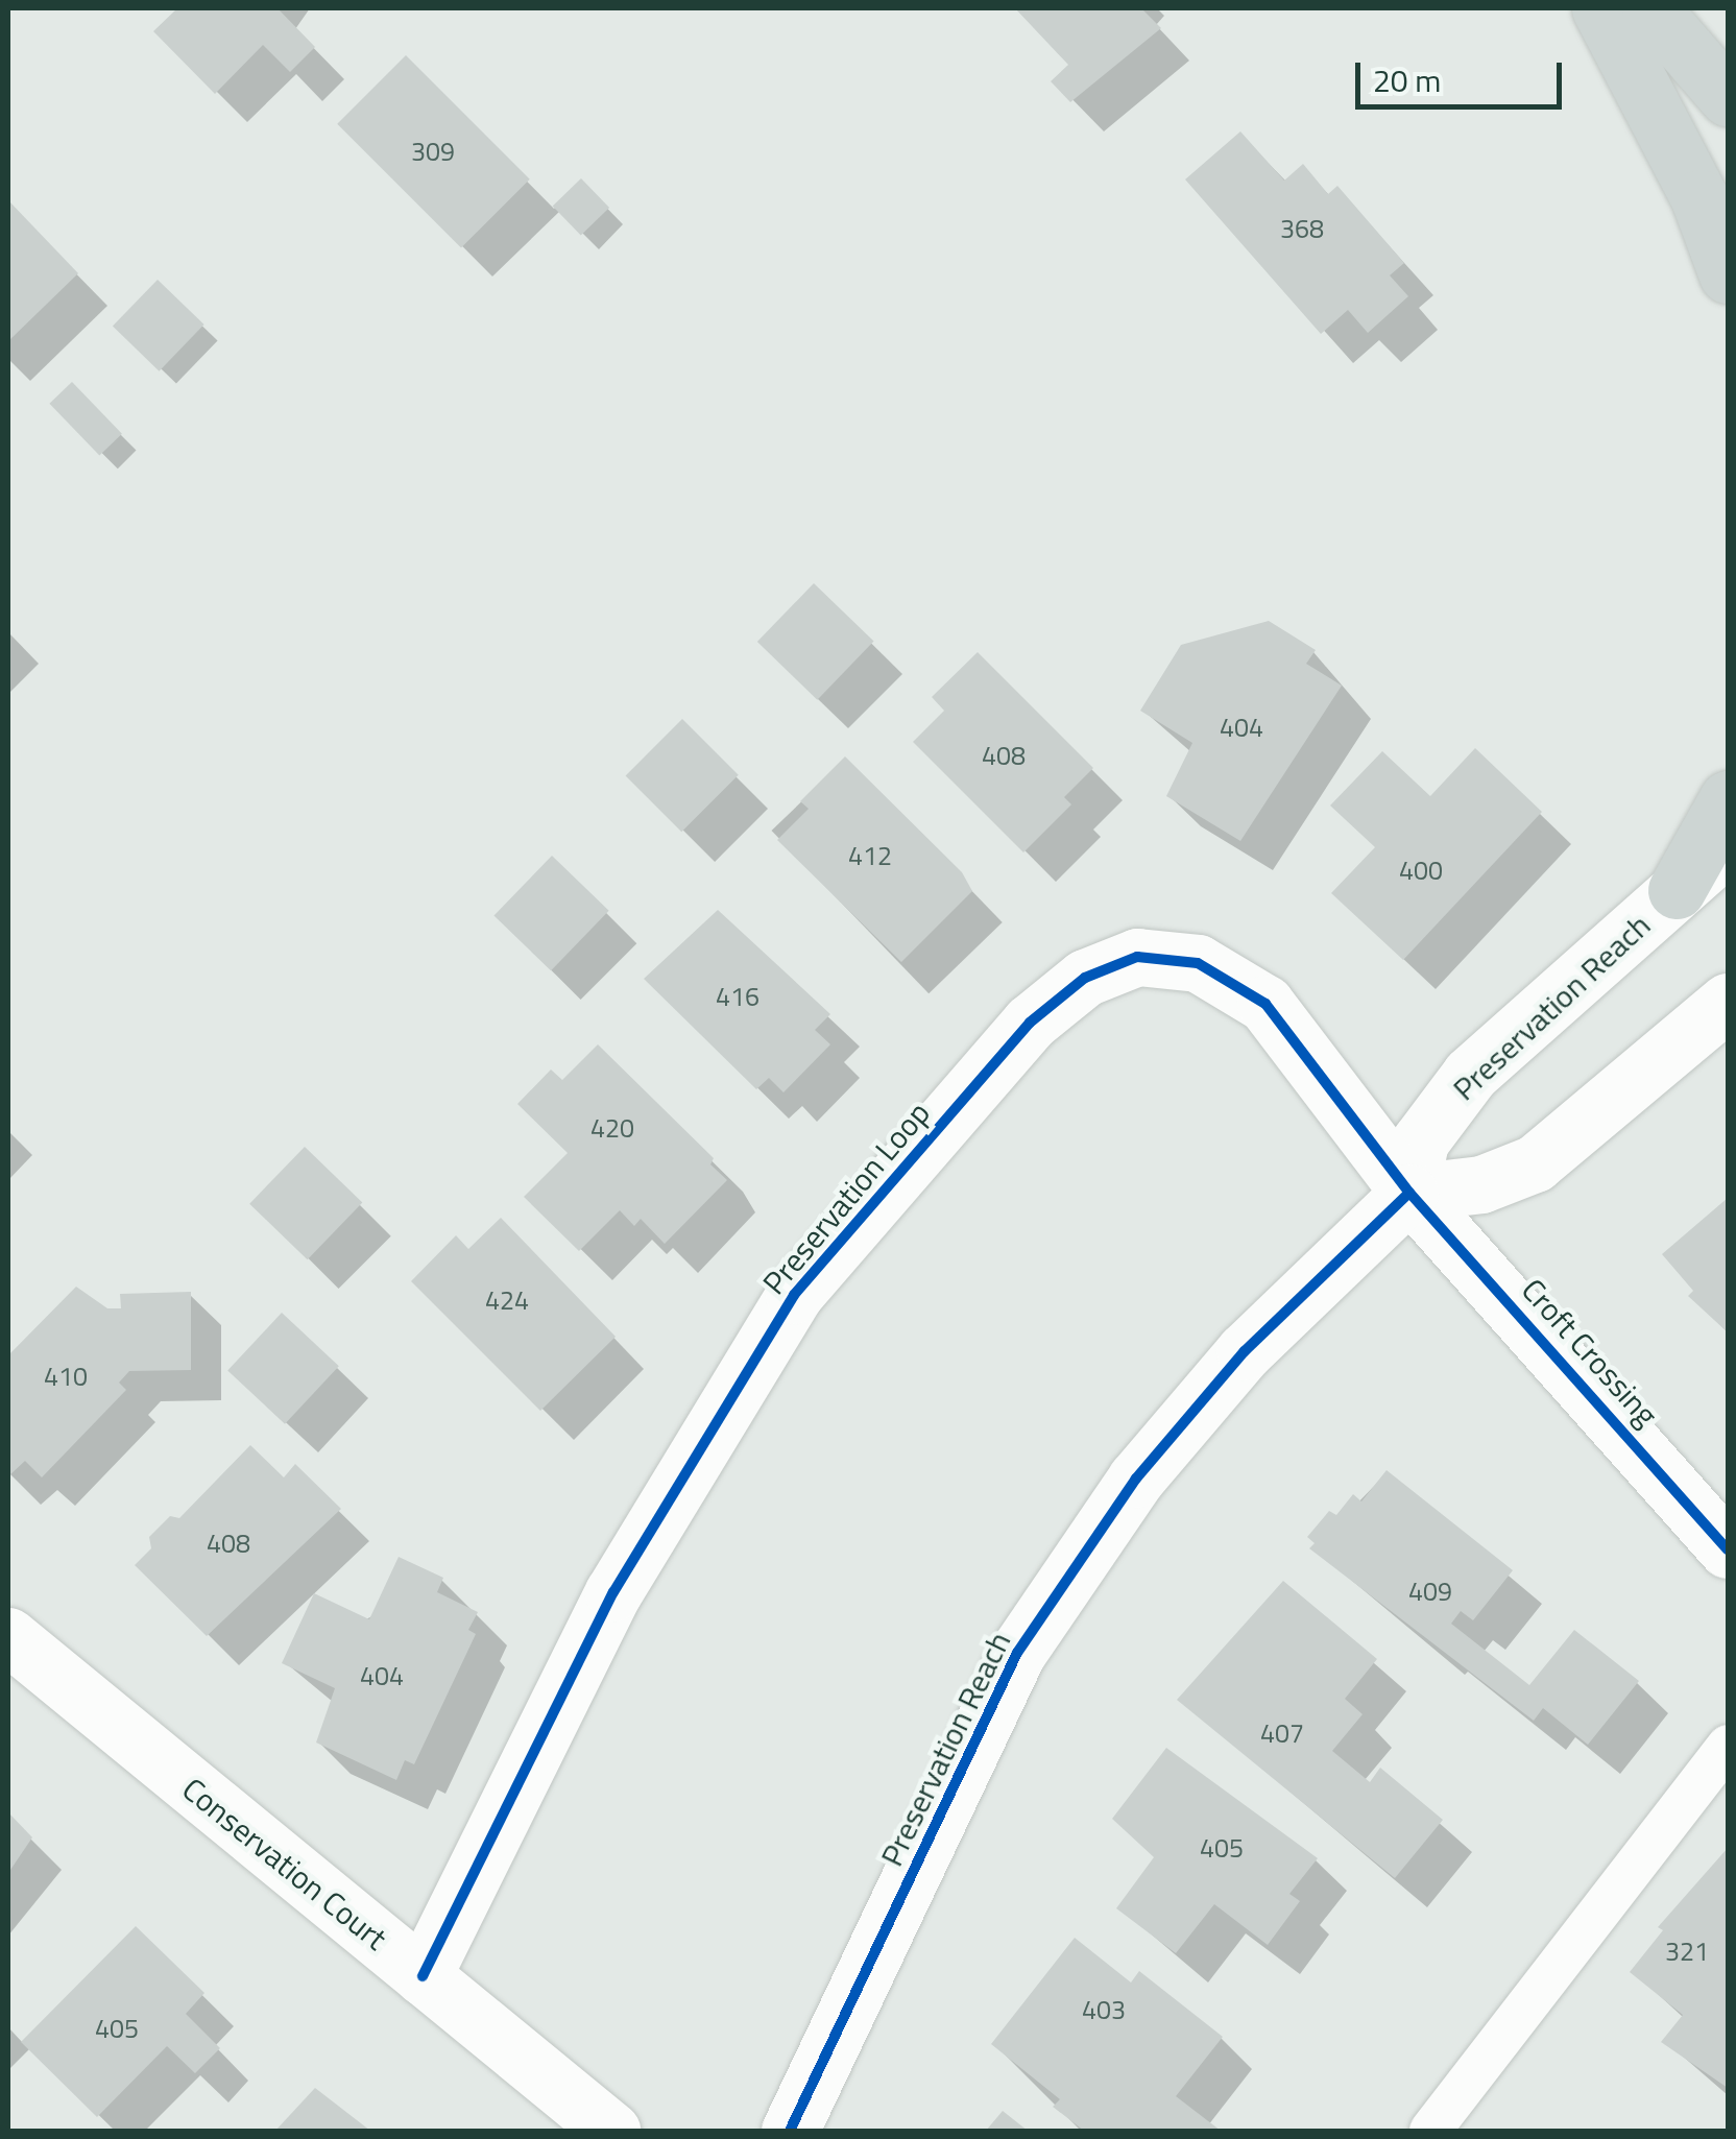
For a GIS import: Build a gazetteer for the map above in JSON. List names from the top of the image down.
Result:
{
  "streets": {
    "street": [
      "Preservation Reach",
      "Preservation Loop",
      "Croft Crossing",
      "Conservation Court"
    ]
  },
  "crossings": [
    ["Preservation Reach", "Preservation Loop"],
    ["Preservation Reach", "Croft Crossing"],
    ["Preservation Loop", "Croft Crossing"],
    ["Preservation Loop", "Conservation Court"]
  ],
  "house_numbers": [
    "309",
    "368",
    "404",
    "408",
    "412",
    "400",
    "416",
    "420",
    "424",
    "410",
    "408",
    "409",
    "404",
    "407",
    "405",
    "321",
    "403",
    "405"
  ],
  "scale_bar": "20 m"
}
